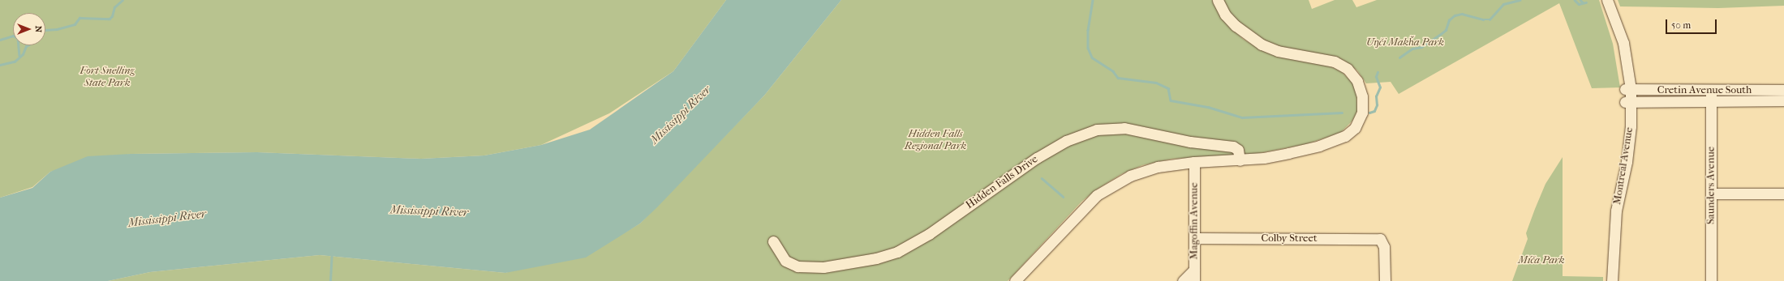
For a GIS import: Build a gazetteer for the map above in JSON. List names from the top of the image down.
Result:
{
  "streets": {
    "street": [
      "Cretin Avenue South",
      "Montreal Avenue",
      "Hidden Falls Drive",
      "Saunders Avenue",
      "Magoffin Avenue",
      "Colby Street"
    ]
  },
  "crossings": [
    ["Cretin Avenue South", "Montreal Avenue"],
    ["Cretin Avenue South", "Saunders Avenue"],
    ["Magoffin Avenue", "Colby Street"]
  ],
  "water": ["Mississippi River"],
  "parks": [
    "Uŋči Makȟa Park",
    "Fort Snelling State Park",
    "Hidden Falls Regional Park",
    "Míča Park"
  ],
  "scale_bar": "50 m",
  "north": "right"
}
